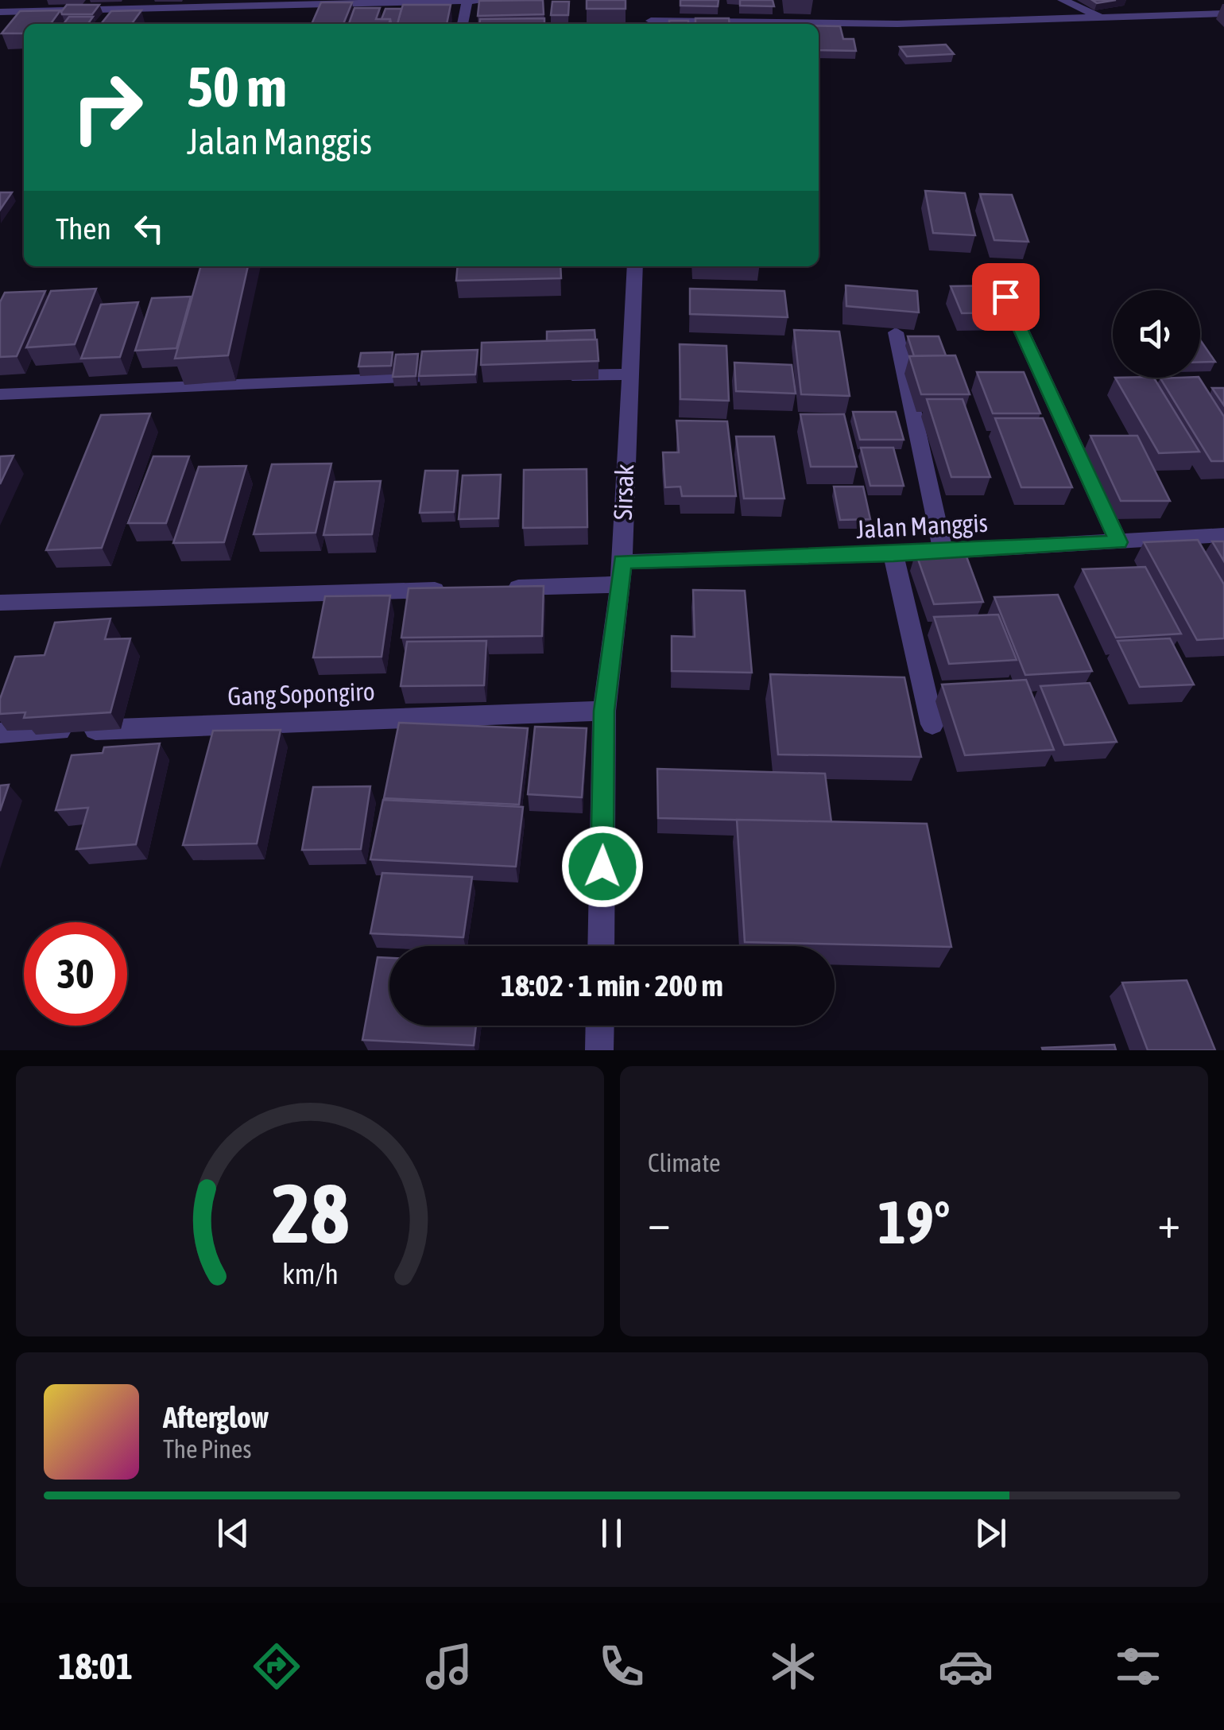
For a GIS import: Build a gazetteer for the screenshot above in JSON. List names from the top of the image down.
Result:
{
  "streets": {
    "street": ["Sirsak", "Jalan Manggis", "Gang Sopongiro"]
  },
  "crossings": [
    ["Sirsak", "Jalan Manggis"],
    ["Sirsak", "Gang Sopongiro"]
  ],
  "page": {
    "turn": ["50 m", "Jalan Manggis"],
    "then": "Then",
    "limit": "30",
    "trip": "18:02 · 1 min · 200 m",
    "tile": "Climate",
    "heat": ["−", "19°", "+"],
    "song": ["Afterglow", "The Pines"],
    "tabs": "18:01",
    "gauge": ["28", "km/h"]
  }
}
